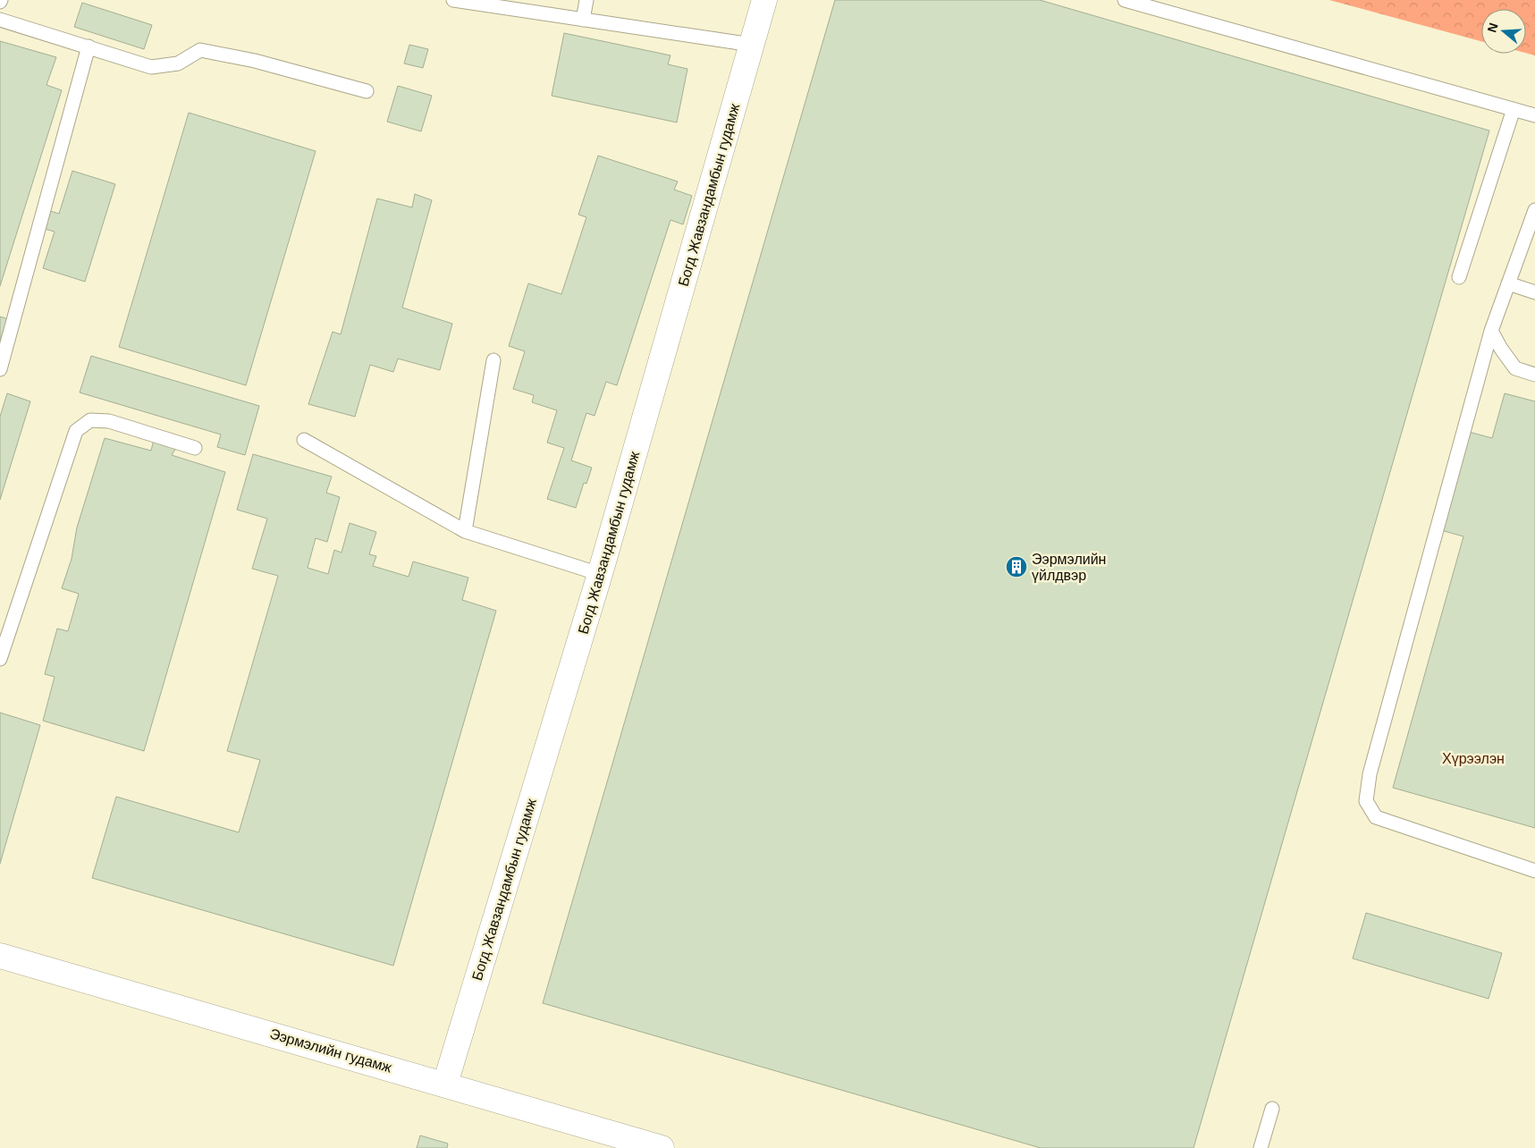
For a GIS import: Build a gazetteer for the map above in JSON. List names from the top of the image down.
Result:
{
  "streets": {
    "street": ["Богд Жавзандамбын гудамж", "Ээрмэлийн гудамж"]
  },
  "crossings": [
    ["Богд Жавзандамбын гудамж", "Ээрмэлийн гудамж"]
  ],
  "parks": ["Хүрээлэн"],
  "places": {
    "building": ["Ээрмэлийн үйлдвэр"]
  },
  "north": "left"
}
